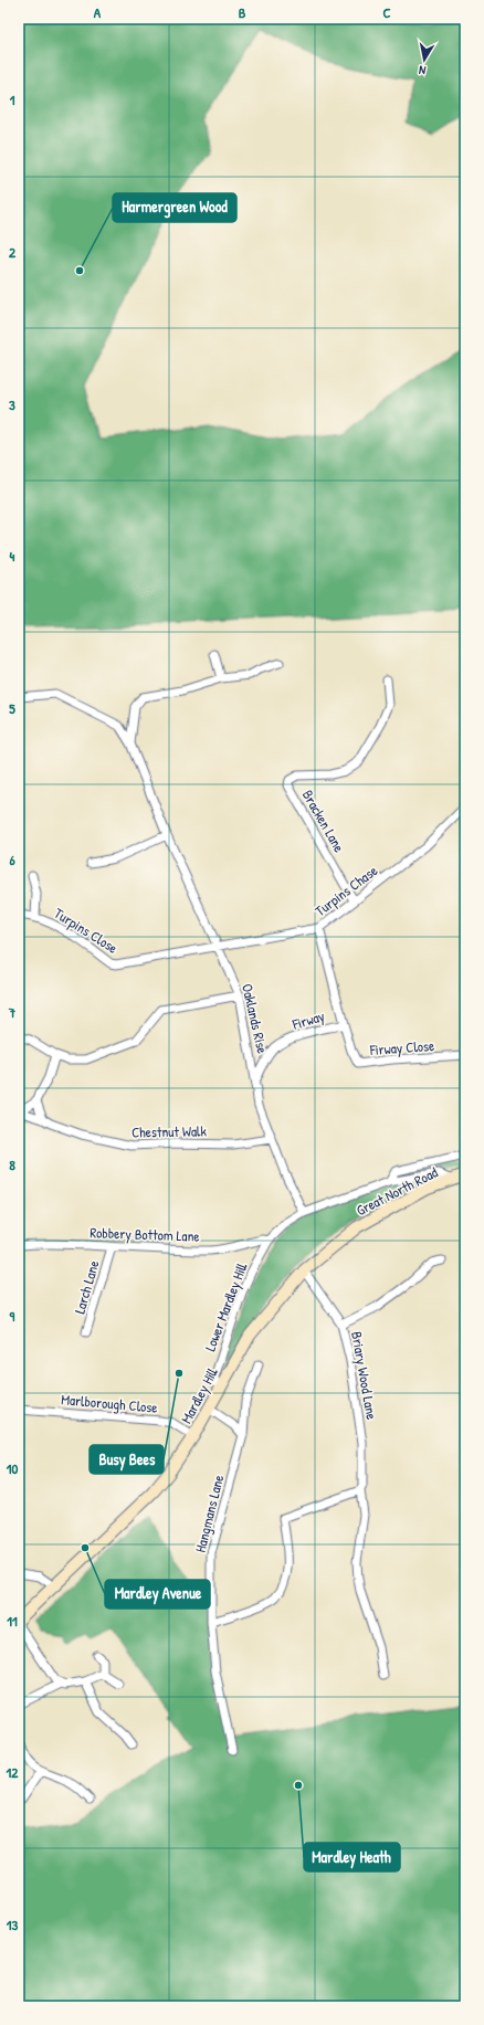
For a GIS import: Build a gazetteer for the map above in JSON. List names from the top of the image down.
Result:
{
  "streets": {
    "main road": ["Great North Road", "Mardley Hill"],
    "street": [
      "Bracken Lane",
      "Turpins Chase",
      "Turpins Close",
      "Oaklands Rise",
      "Firway",
      "Firway Close",
      "Chestnut Walk",
      "Robbery Bottom Lane",
      "Larch Lane",
      "Lower Mardley Hill",
      "Briary Wood Lane",
      "Marlborough Close",
      "Hangmans Lane"
    ]
  },
  "crossings": [
    ["Bracken Lane", "Turpins Chase"],
    ["Turpins Chase", "Turpins Close"],
    ["Turpins Chase", "Oaklands Rise"],
    ["Turpins Chase", "Firway"],
    ["Turpins Close", "Oaklands Rise"],
    ["Oaklands Rise", "Firway"],
    ["Oaklands Rise", "Chestnut Walk"],
    ["Oaklands Rise", "Lower Mardley Hill"],
    ["Firway", "Firway Close"],
    ["Great North Road", "Lower Mardley Hill"],
    ["Great North Road", "Briary Wood Lane"],
    ["Great North Road", "Mardley Hill"],
    ["Robbery Bottom Lane", "Larch Lane"],
    ["Robbery Bottom Lane", "Lower Mardley Hill"],
    ["Lower Mardley Hill", "Mardley Hill"],
    ["Briary Wood Lane", "Mardley Hill"],
    ["Mardley Hill", "Marlborough Close"]
  ],
  "places": [
    "Harmergreen Wood",
    "Busy Bees",
    "Mardley Avenue",
    "Mardley Heath"
  ],
  "north": "bottom",
  "grid": {
    "columns": ["A", "B", "C"],
    "rows": [
      "1",
      "2",
      "3",
      "4",
      "5",
      "6",
      "7",
      "8",
      "9",
      "10",
      "11",
      "12",
      "13"
    ]
  }
}
